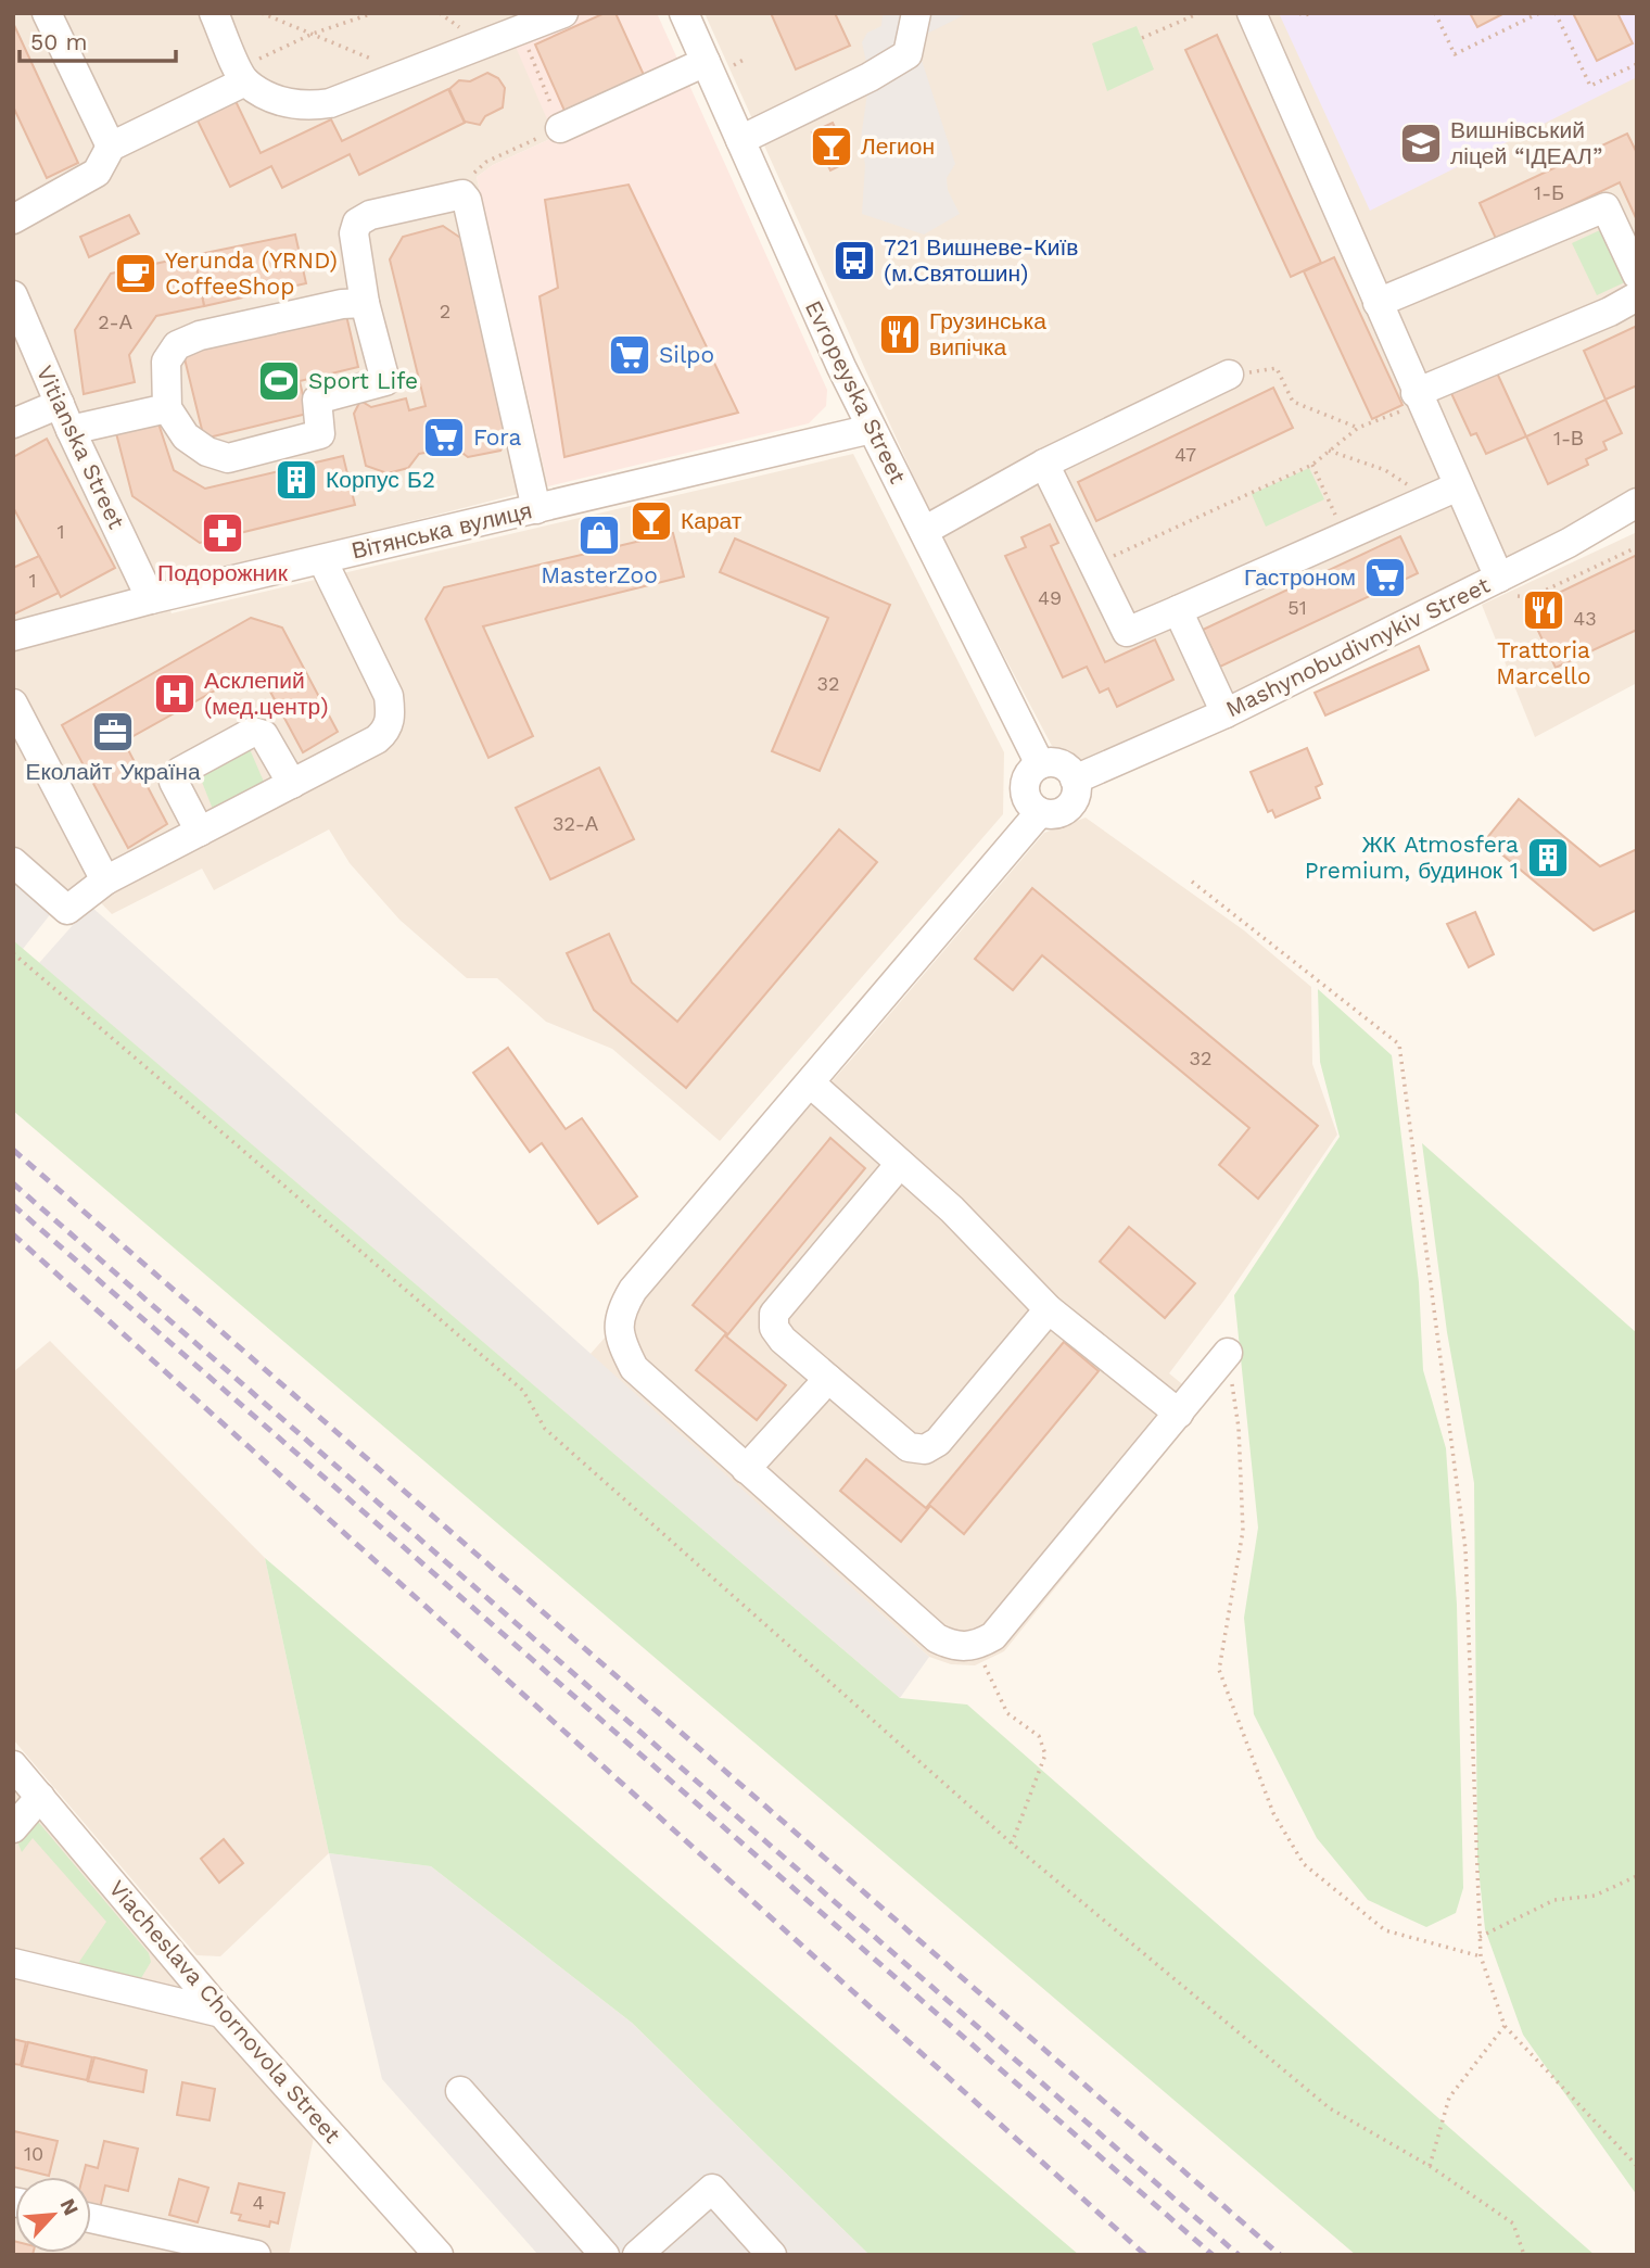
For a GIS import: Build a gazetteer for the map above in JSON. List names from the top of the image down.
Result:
{
  "streets": {
    "street": [
      "Evropeyska Street",
      "Vitianska Street",
      "Вітянська вулиця",
      "Mashynobudivnykiv Street",
      "Viacheslava Chornovola Street"
    ]
  },
  "crossings": [
    ["Evropeyska Street", "Вітянська вулиця"],
    ["Evropeyska Street", "Mashynobudivnykiv Street"],
    ["Vitianska Street", "Вітянська вулиця"]
  ],
  "places": {
    "school or university": ["Вишнівський ліцей “ІДЕАЛ”"],
    "bar": ["Легион", "Карат"],
    "bus stop": ["721 Вишневе-Київ (м.Святошин)"],
    "cafe": ["Yerunda (YRND) CoffeeShop"],
    "restaurant": ["Грузинська випічка", "Trattoria Marcello"],
    "supermarket": ["Silpo", "Fora", "Гастроном"],
    "sports": ["Sport Life"],
    "building": ["Корпус Б2", "ЖК Atmosfera Premium, будинок 1"],
    "pharmacy": ["Подорожник"],
    "shop": ["MasterZoo"],
    "hospital": ["Асклепий (мед.центр)"],
    "office": ["Еколайт Україна"]
  },
  "house_numbers": [
    "1-Б",
    "2",
    "2-А",
    "1-В",
    "47",
    "1",
    "1",
    "49",
    "51",
    "43",
    "32",
    "32-А",
    "32",
    "10",
    "4"
  ],
  "scale_bar": "50 m",
  "north": "top right"
}
